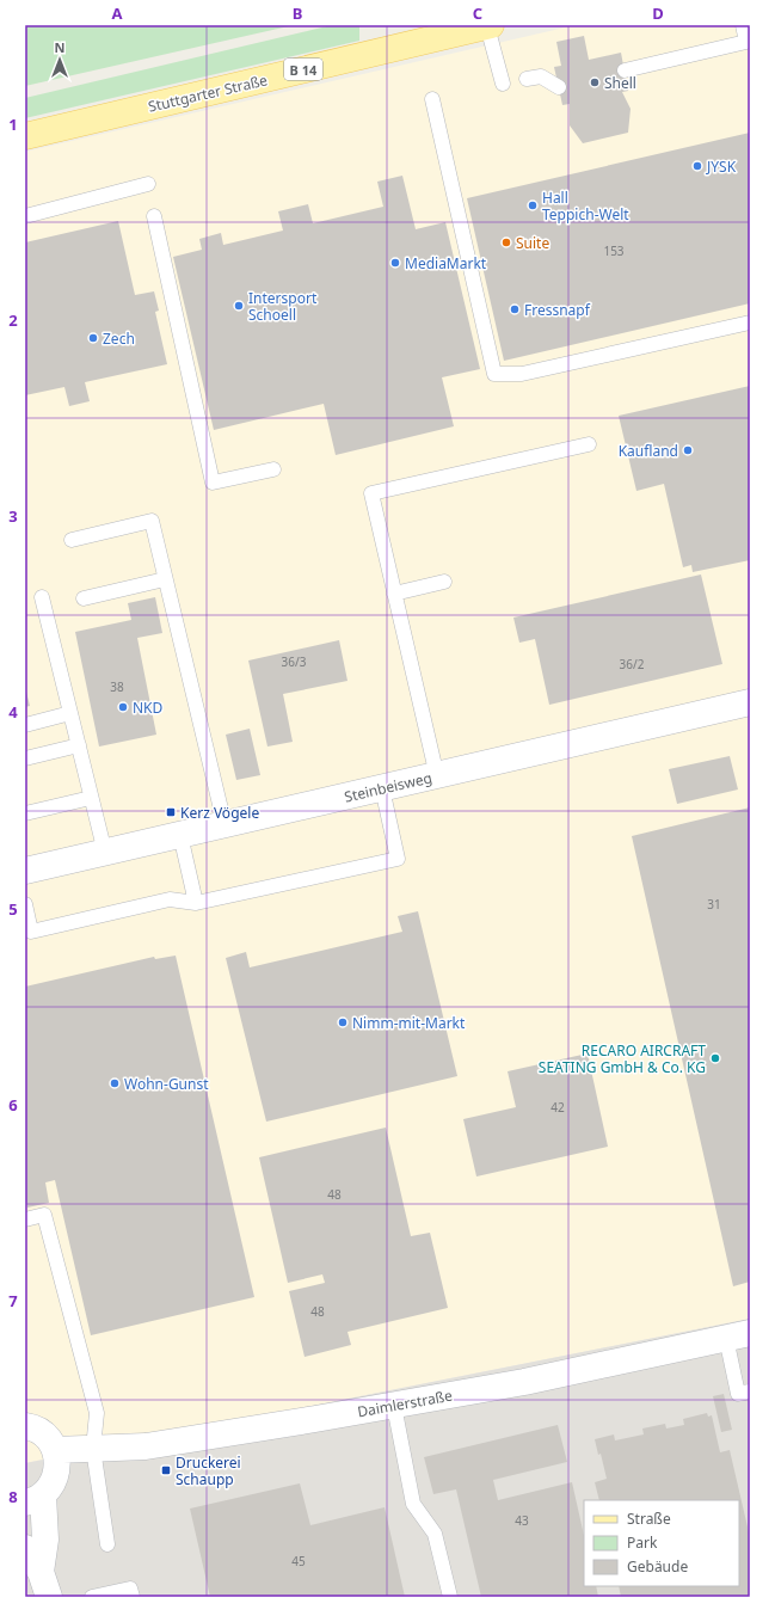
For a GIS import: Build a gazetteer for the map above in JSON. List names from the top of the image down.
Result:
{
  "streets": {
    "main road": ["B 14", "Stuttgarter Straße"],
    "street": ["Steinbeisweg", "Daimlerstraße"]
  },
  "places": {
    "other": [
      "Shell",
      "JYSK",
      "Hall Teppich-Welt",
      "Suite",
      "MediaMarkt",
      "Intersport Schoell",
      "Fressnapf",
      "Zech",
      "Kaufland",
      "NKD",
      "Nimm-mit-Markt",
      "RECARO AIRCRAFT SEATING GmbH & Co. KG",
      "Wohn-Gunst"
    ],
    "transit": ["Kerz Vögele", "Druckerei Schaupp"]
  },
  "house_numbers": [
    "153",
    "36/3",
    "36/2",
    "38",
    "31",
    "42",
    "48",
    "48",
    "43",
    "45"
  ],
  "legend": ["Straße", "Park", "Gebäude"],
  "north": "top",
  "grid": {
    "columns": [
      "A",
      "B",
      "C",
      "D"
    ],
    "rows": [
      "1",
      "2",
      "3",
      "4",
      "5",
      "6",
      "7",
      "8"
    ]
  }
}
